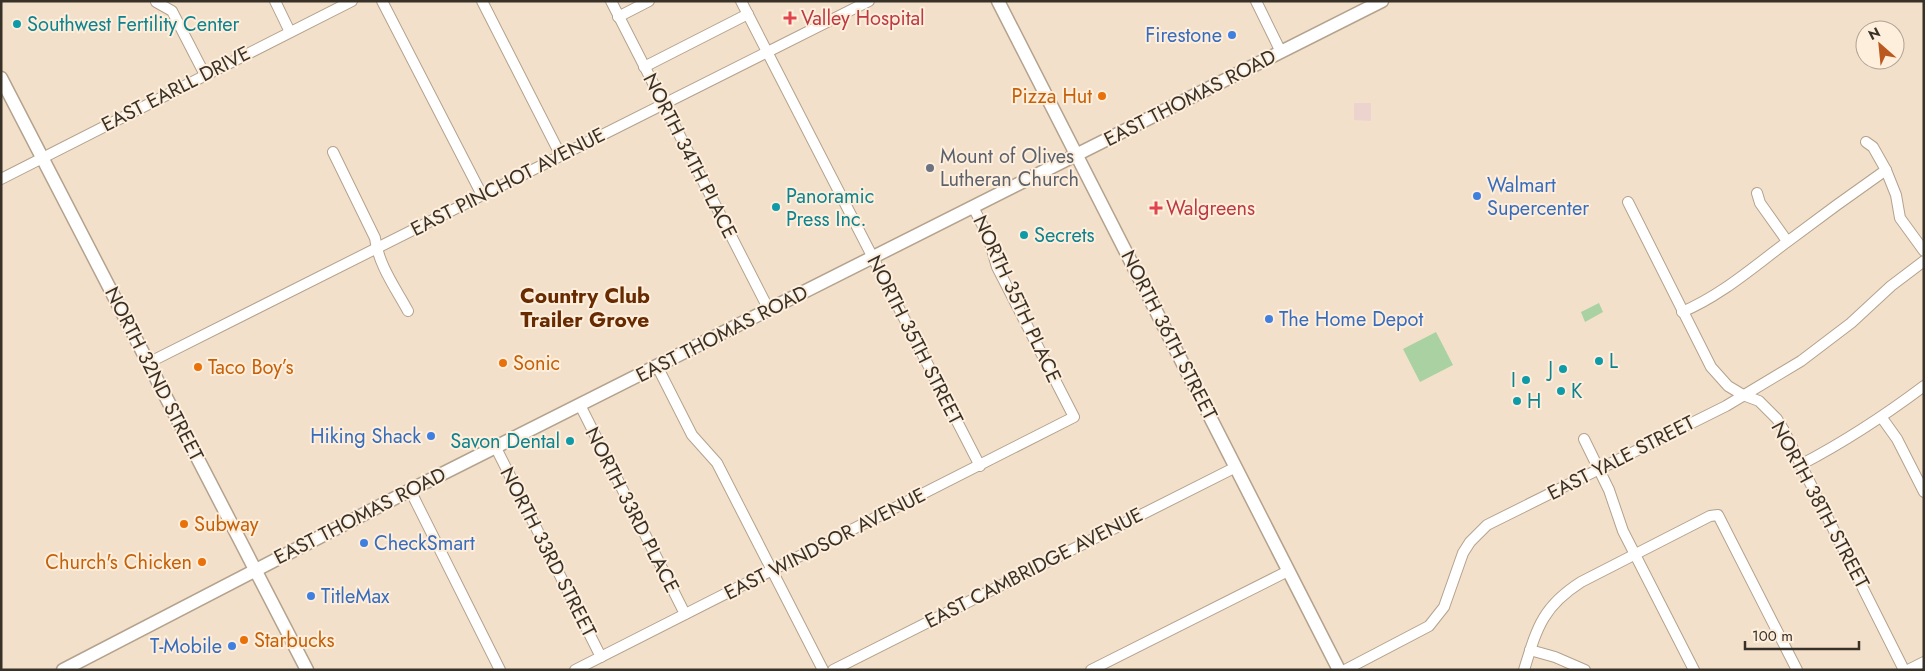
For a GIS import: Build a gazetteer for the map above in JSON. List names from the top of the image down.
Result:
{
  "streets": {
    "main road": ["EAST THOMAS ROAD", "NORTH 36TH STREET", "NORTH 32ND STREET"],
    "street": [
      "EAST EARLL DRIVE",
      "NORTH 34TH PLACE",
      "EAST PINCHOT AVENUE",
      "NORTH 35TH PLACE",
      "NORTH 35TH STREET",
      "EAST YALE STREET",
      "NORTH 38TH STREET",
      "NORTH 33RD PLACE",
      "EAST WINDSOR AVENUE",
      "NORTH 33RD STREET",
      "EAST CAMBRIDGE AVENUE"
    ]
  },
  "crossings": [
    ["EAST EARLL DRIVE", "NORTH 32ND STREET"],
    ["EAST THOMAS ROAD", "NORTH 34TH PLACE"],
    ["EAST THOMAS ROAD", "NORTH 35TH PLACE"],
    ["EAST THOMAS ROAD", "NORTH 36TH STREET"],
    ["EAST THOMAS ROAD", "NORTH 35TH STREET"],
    ["EAST THOMAS ROAD", "NORTH 32ND STREET"],
    ["EAST THOMAS ROAD", "NORTH 33RD PLACE"],
    ["EAST THOMAS ROAD", "NORTH 33RD STREET"],
    ["NORTH 34TH PLACE", "EAST PINCHOT AVENUE"],
    ["EAST PINCHOT AVENUE", "NORTH 35TH STREET"],
    ["EAST PINCHOT AVENUE", "NORTH 32ND STREET"],
    ["NORTH 35TH PLACE", "EAST WINDSOR AVENUE"],
    ["NORTH 36TH STREET", "EAST CAMBRIDGE AVENUE"],
    ["NORTH 35TH STREET", "EAST WINDSOR AVENUE"],
    ["EAST YALE STREET", "NORTH 38TH STREET"],
    ["NORTH 33RD PLACE", "EAST WINDSOR AVENUE"],
    ["EAST WINDSOR AVENUE", "NORTH 33RD STREET"]
  ],
  "districts": ["Country Club Trailer Grove"],
  "places": {
    "health": ["Valley Hospital", "Walgreens"],
    "other": [
      "Southwest Fertility Center",
      "Firestone",
      "Pizza Hut",
      "Mount of Olives Lutheran Church",
      "Walmart Supercenter",
      "Panoramic Press Inc.",
      "Secrets",
      "The Home Depot",
      "L",
      "Sonic",
      "Taco Boy’s",
      "J",
      "I",
      "K",
      "H",
      "Hiking Shack",
      "Savon Dental",
      "Subway",
      "CheckSmart",
      "Church's Chicken",
      "TitleMax",
      "Starbucks",
      "T-Mobile"
    ]
  },
  "scale_bar": "100 m",
  "north": "top left"
}
